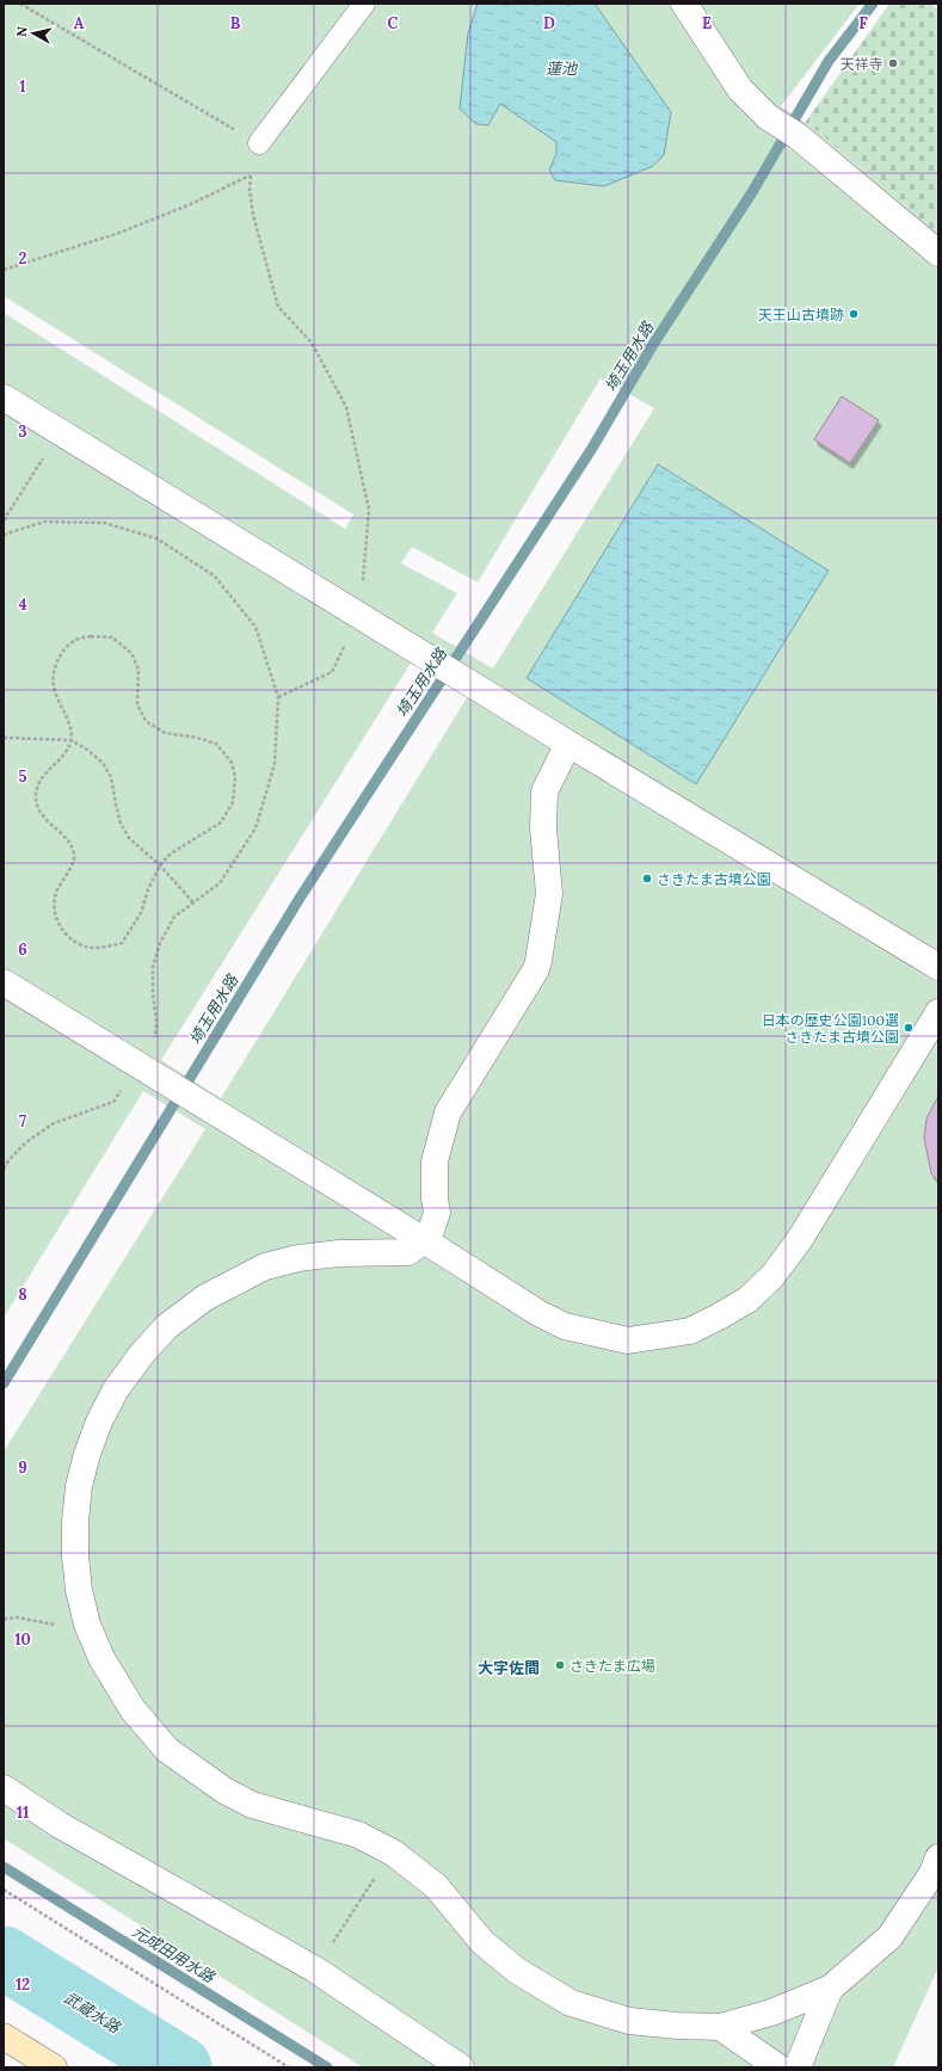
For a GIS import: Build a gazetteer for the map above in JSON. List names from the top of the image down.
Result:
{
  "districts": ["大字佐間"],
  "water": [
    "蓮池",
    "埼玉用水路",
    "元成田用水路",
    "武蔵水路"
  ],
  "places": [
    "天祥寺",
    "天王山古墳跡",
    "さきたま古墳公園",
    "日本の歴史公園100選 さきたま古墳公園",
    "さきたま広場"
  ],
  "north": "left",
  "grid": {
    "columns": [
      "A",
      "B",
      "C",
      "D",
      "E",
      "F"
    ],
    "rows": [
      "1",
      "2",
      "3",
      "4",
      "5",
      "6",
      "7",
      "8",
      "9",
      "10",
      "11",
      "12"
    ]
  }
}
